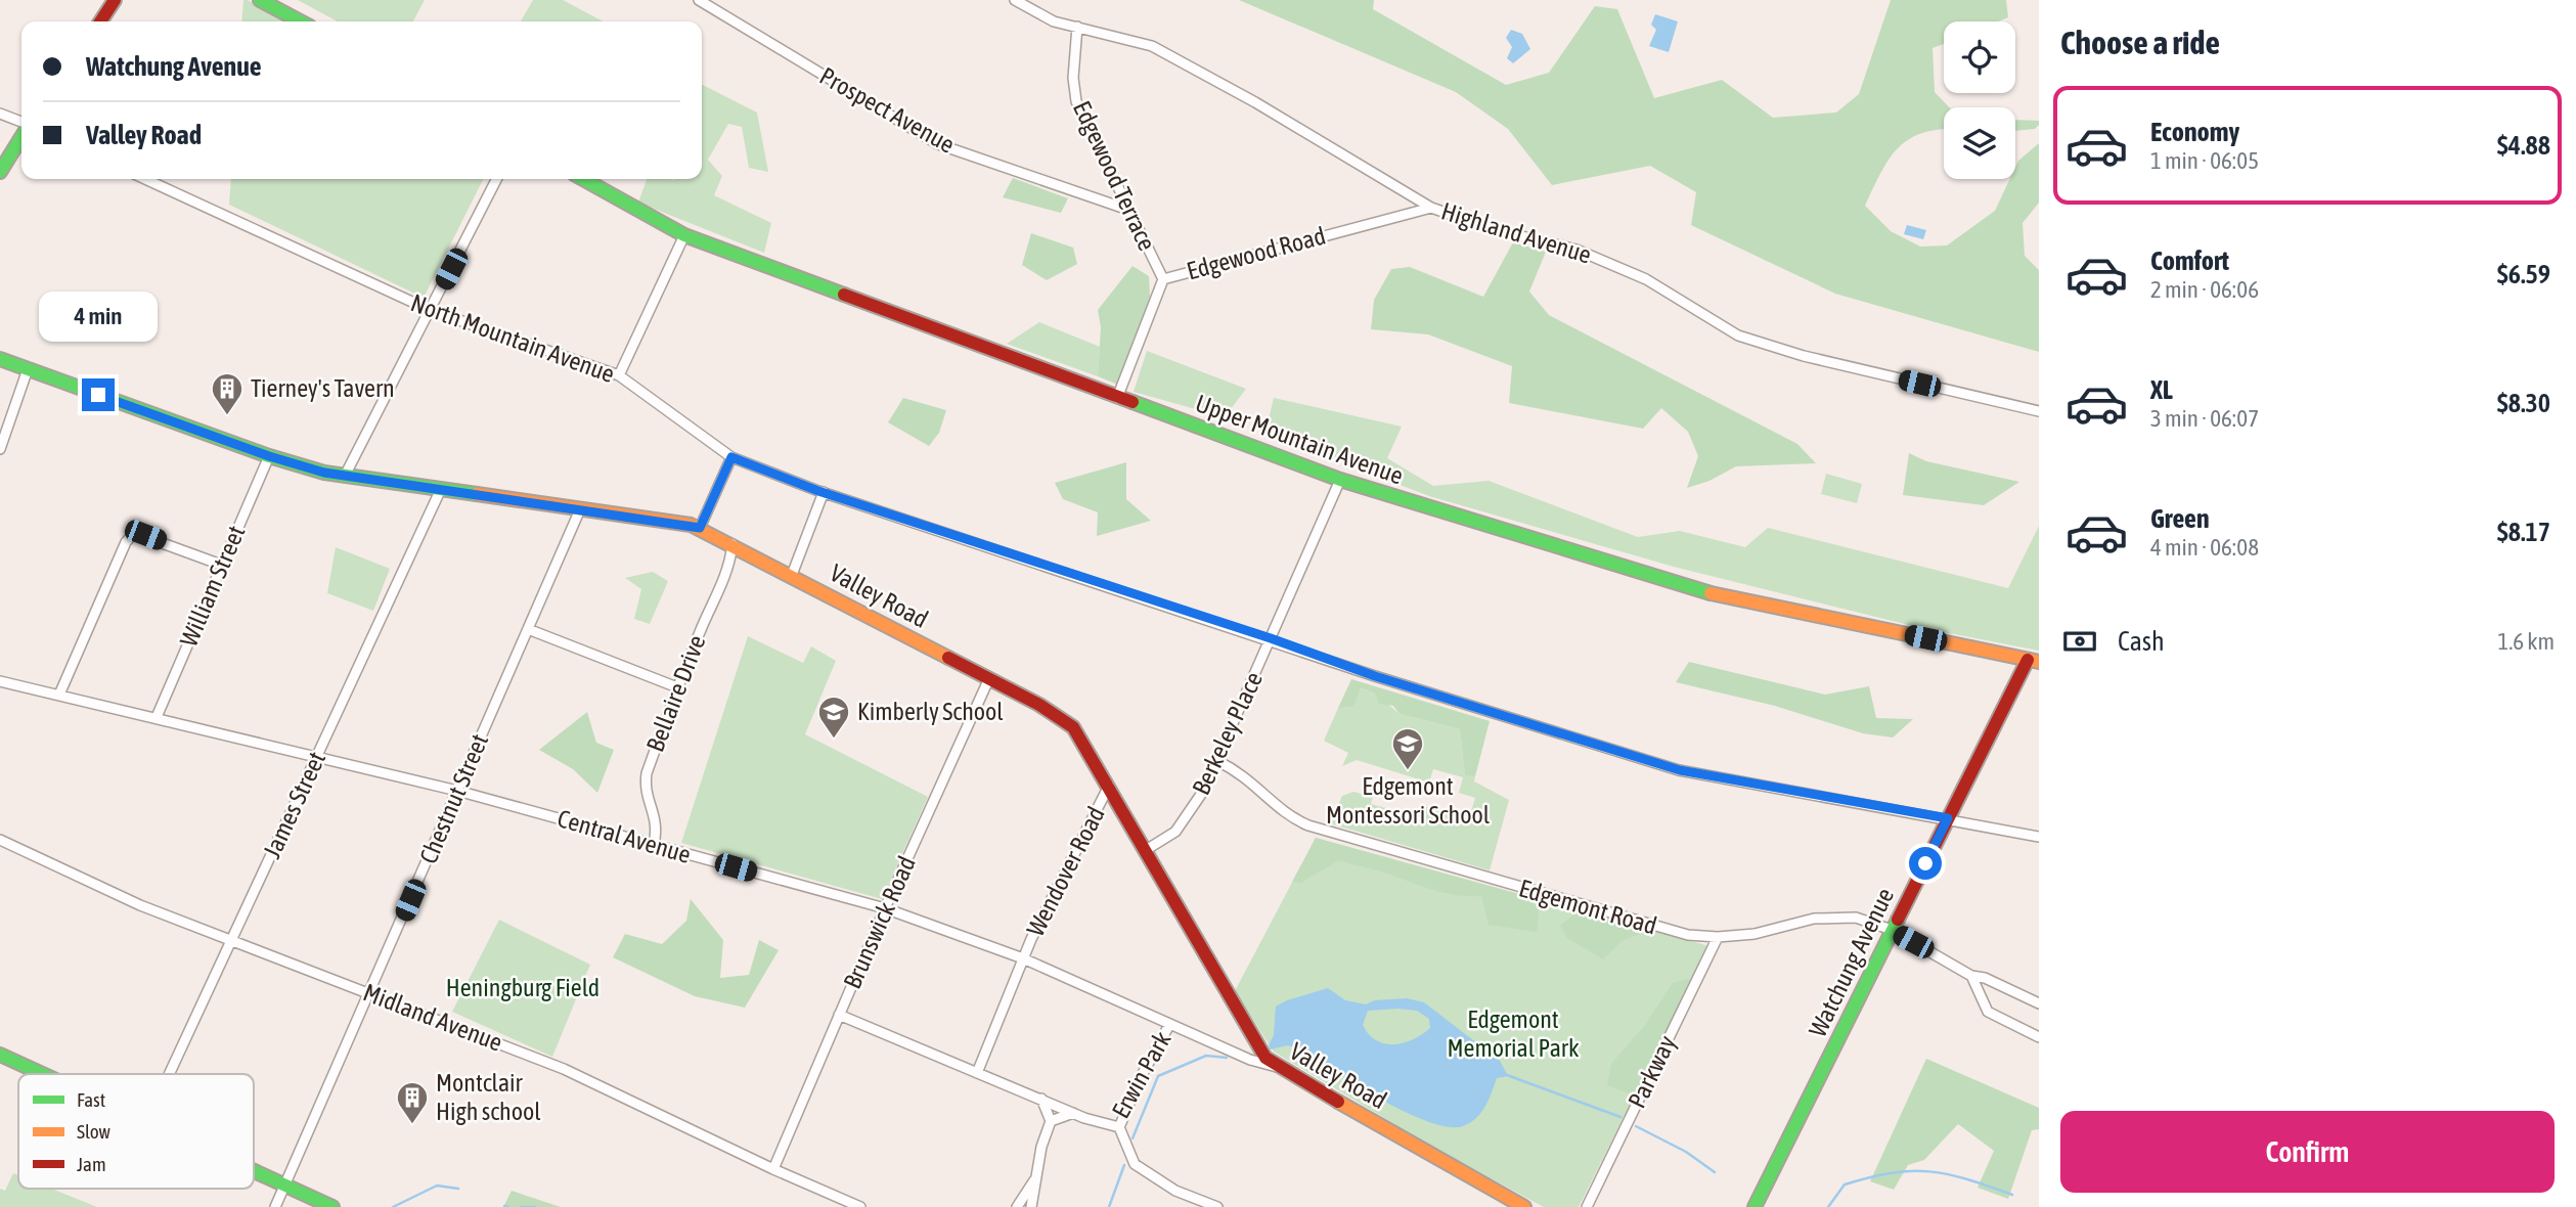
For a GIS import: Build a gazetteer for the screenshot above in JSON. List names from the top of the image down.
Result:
{
  "streets": {
    "street": [
      "Prospect Avenue",
      "Edgewood Terrace",
      "Highland Avenue",
      "Edgewood Road",
      "North Mountain Avenue",
      "Upper Mountain Avenue",
      "William Street",
      "Valley Road",
      "Bellaire Drive",
      "Berkeley Place",
      "Chestnut Street",
      "James Street",
      "Central Avenue",
      "Wendover Road",
      "Edgemont Road",
      "Brunswick Road",
      "Watchung Avenue",
      "Midland Avenue",
      "Parkway",
      "Erwin Park"
    ]
  },
  "crossings": [
    ["Prospect Avenue", "Edgewood Terrace"],
    ["Edgewood Terrace", "Highland Avenue"],
    ["Edgewood Terrace", "Edgewood Road"],
    ["Highland Avenue", "Edgewood Road"],
    ["Edgewood Road", "Upper Mountain Avenue"],
    ["North Mountain Avenue", "Berkeley Place"],
    ["North Mountain Avenue", "Watchung Avenue"],
    ["Upper Mountain Avenue", "Berkeley Place"],
    ["Upper Mountain Avenue", "Watchung Avenue"],
    ["William Street", "Valley Road"],
    ["William Street", "Central Avenue"],
    ["Valley Road", "Bellaire Drive"],
    ["Valley Road", "Berkeley Place"],
    ["Valley Road", "Chestnut Street"],
    ["Valley Road", "James Street"],
    ["Valley Road", "Central Avenue"],
    ["Valley Road", "Wendover Road"],
    ["Valley Road", "Brunswick Road"],
    ["Bellaire Drive", "Central Avenue"],
    ["Berkeley Place", "Edgemont Road"],
    ["Chestnut Street", "Central Avenue"],
    ["Chestnut Street", "Midland Avenue"],
    ["James Street", "Central Avenue"],
    ["James Street", "Midland Avenue"],
    ["Central Avenue", "Wendover Road"],
    ["Central Avenue", "Brunswick Road"],
    ["Central Avenue", "Erwin Park"],
    ["Edgemont Road", "Watchung Avenue"],
    ["Edgemont Road", "Parkway"],
    ["Brunswick Road", "Midland Avenue"],
    ["Brunswick Road", "Erwin Park"]
  ],
  "parks": ["Heningburg Field", "Edgemont Memorial Park"],
  "places": {
    "building": ["Tierney's Tavern", "Montclair High school"],
    "school or university": ["Kimberly School", "Edgemont Montessori School"]
  },
  "legend": ["Fast", "Slow", "Jam"],
  "page": {
    "heading": "Choose a ride",
    "banner": ["Watchung Avenue", "Valley Road"],
    "list": [
      {
        "name": "Economy",
        "note": "1 min · 06:05",
        "value": "$4.88"
      },
      {
        "name": "Comfort",
        "note": "2 min · 06:06",
        "value": "$6.59"
      },
      {
        "name": "XL",
        "note": "3 min · 06:07",
        "value": "$8.30"
      },
      {
        "name": "Green",
        "note": "4 min · 06:08",
        "value": "$8.17"
      }
    ],
    "bubble": "4 min",
    "pay": ["Cash", "1.6 km"],
    "buttons": "Confirm"
  }
}
